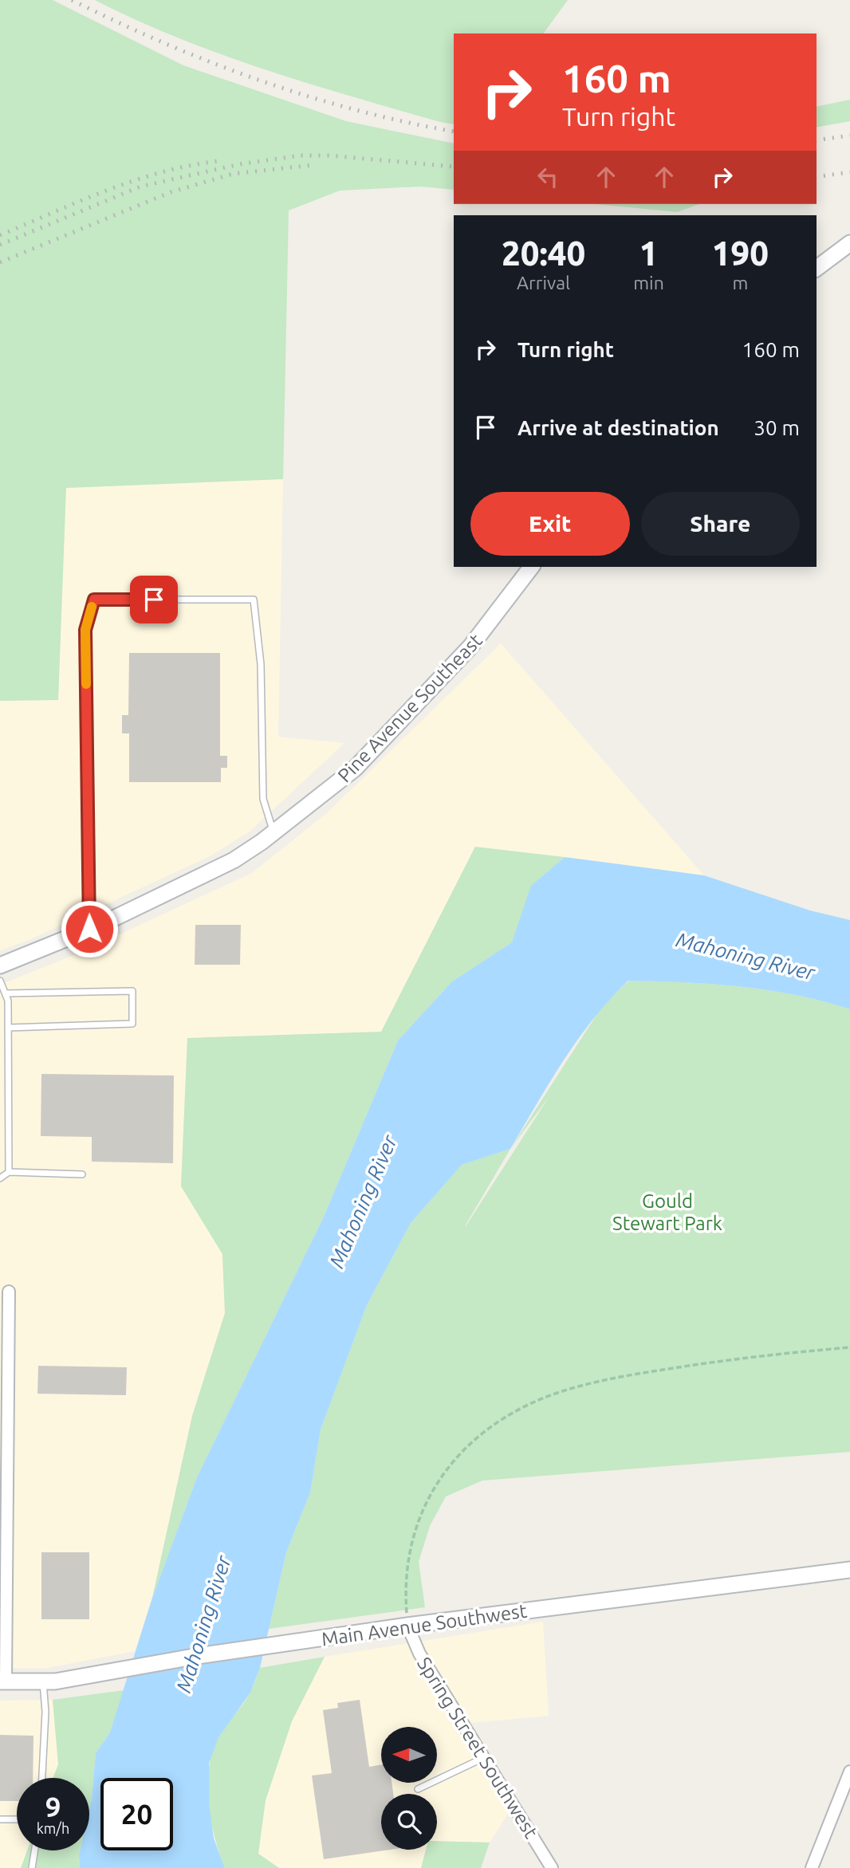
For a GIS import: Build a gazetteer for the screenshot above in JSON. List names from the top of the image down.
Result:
{
  "streets": {
    "street": ["Pine Avenue Southeast", "Main Avenue Southwest", "Spring Street Southwest"]
  },
  "crossings": [
    ["Main Avenue Southwest", "Spring Street Southwest"]
  ],
  "water": ["Mahoning River"],
  "parks": ["Gould Stewart Park"],
  "north": "left",
  "page": {
    "turn": ["160 m", "Turn right"],
    "eta": [
      "20:40",
      "Arrival",
      "1",
      "min",
      "190",
      "m"
    ],
    "list": [
      {
        "name": "Turn right",
        "value": "160 m"
      },
      {
        "name": "Arrive at destination",
        "value": "30 m"
      }
    ],
    "buttons": ["Exit", "Share"],
    "speed": "9 km/h",
    "limit": "20"
  }
}
